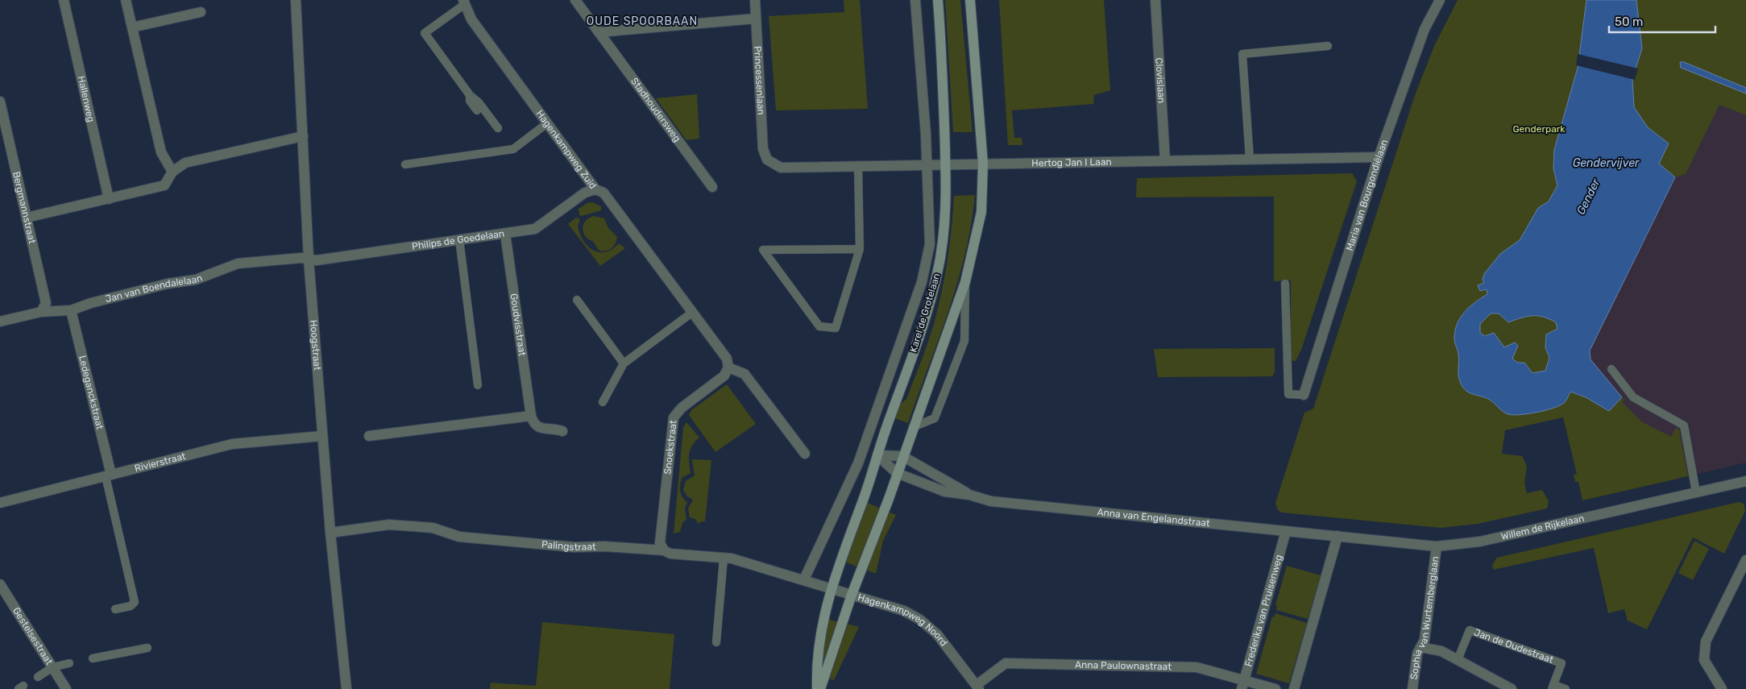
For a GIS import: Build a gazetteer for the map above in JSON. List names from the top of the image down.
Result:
{
  "streets": {
    "main road": ["Karel de Grotelaan"],
    "street": [
      "Princessenlaan",
      "Clovislaan",
      "Hallenweg",
      "Stadhoudersweg",
      "Hagenkampweg Zuid",
      "Hertog Jan I Laan",
      "Maria van Bourgondiëlaan",
      "Bergmannstraat",
      "Philips de Goedelaan",
      "Jan van Boendalelaan",
      "Goudvisstraat",
      "Hoogstraat",
      "Ledeganckstraat",
      "Snoekstraat",
      "Rivierstraat",
      "Anna van Engelandstraat",
      "Willem de Rijkelaan",
      "Palingstraat",
      "Frederika van Pruisenweg",
      "Sophia van Wurtemberglaan",
      "Hagenkampweg Noord",
      "Gestelsestraat",
      "Anna Paulownastraat"
    ],
    "lane": ["Jan de Oudestraat"]
  },
  "crossings": [
    ["Princessenlaan", "Hertog Jan I Laan"],
    ["Clovislaan", "Hertog Jan I Laan"],
    ["Hagenkampweg Zuid", "Philips de Goedelaan"],
    ["Hagenkampweg Zuid", "Snoekstraat"],
    ["Hertog Jan I Laan", "Maria van Bourgondiëlaan"],
    ["Hertog Jan I Laan", "Karel de Grotelaan"],
    ["Bergmannstraat", "Jan van Boendalelaan"],
    ["Philips de Goedelaan", "Jan van Boendalelaan"],
    ["Philips de Goedelaan", "Goudvisstraat"],
    ["Philips de Goedelaan", "Hoogstraat"],
    ["Jan van Boendalelaan", "Hoogstraat"],
    ["Jan van Boendalelaan", "Ledeganckstraat"],
    ["Karel de Grotelaan", "Anna van Engelandstraat"],
    ["Karel de Grotelaan", "Palingstraat"],
    ["Karel de Grotelaan", "Hagenkampweg Noord"],
    ["Hoogstraat", "Rivierstraat"],
    ["Hoogstraat", "Palingstraat"],
    ["Ledeganckstraat", "Rivierstraat"],
    ["Snoekstraat", "Palingstraat"],
    ["Anna van Engelandstraat", "Willem de Rijkelaan"],
    ["Anna van Engelandstraat", "Frederika van Pruisenweg"],
    ["Willem de Rijkelaan", "Sophia van Wurtemberglaan"],
    ["Palingstraat", "Hagenkampweg Noord"],
    ["Frederika van Pruisenweg", "Anna Paulownastraat"],
    ["Hagenkampweg Noord", "Anna Paulownastraat"]
  ],
  "districts": ["OUDE SPOORBAAN"],
  "water": ["Gendervijver", "Gender"],
  "parks": ["Genderpark"],
  "scale_bar": "50 m"
}
